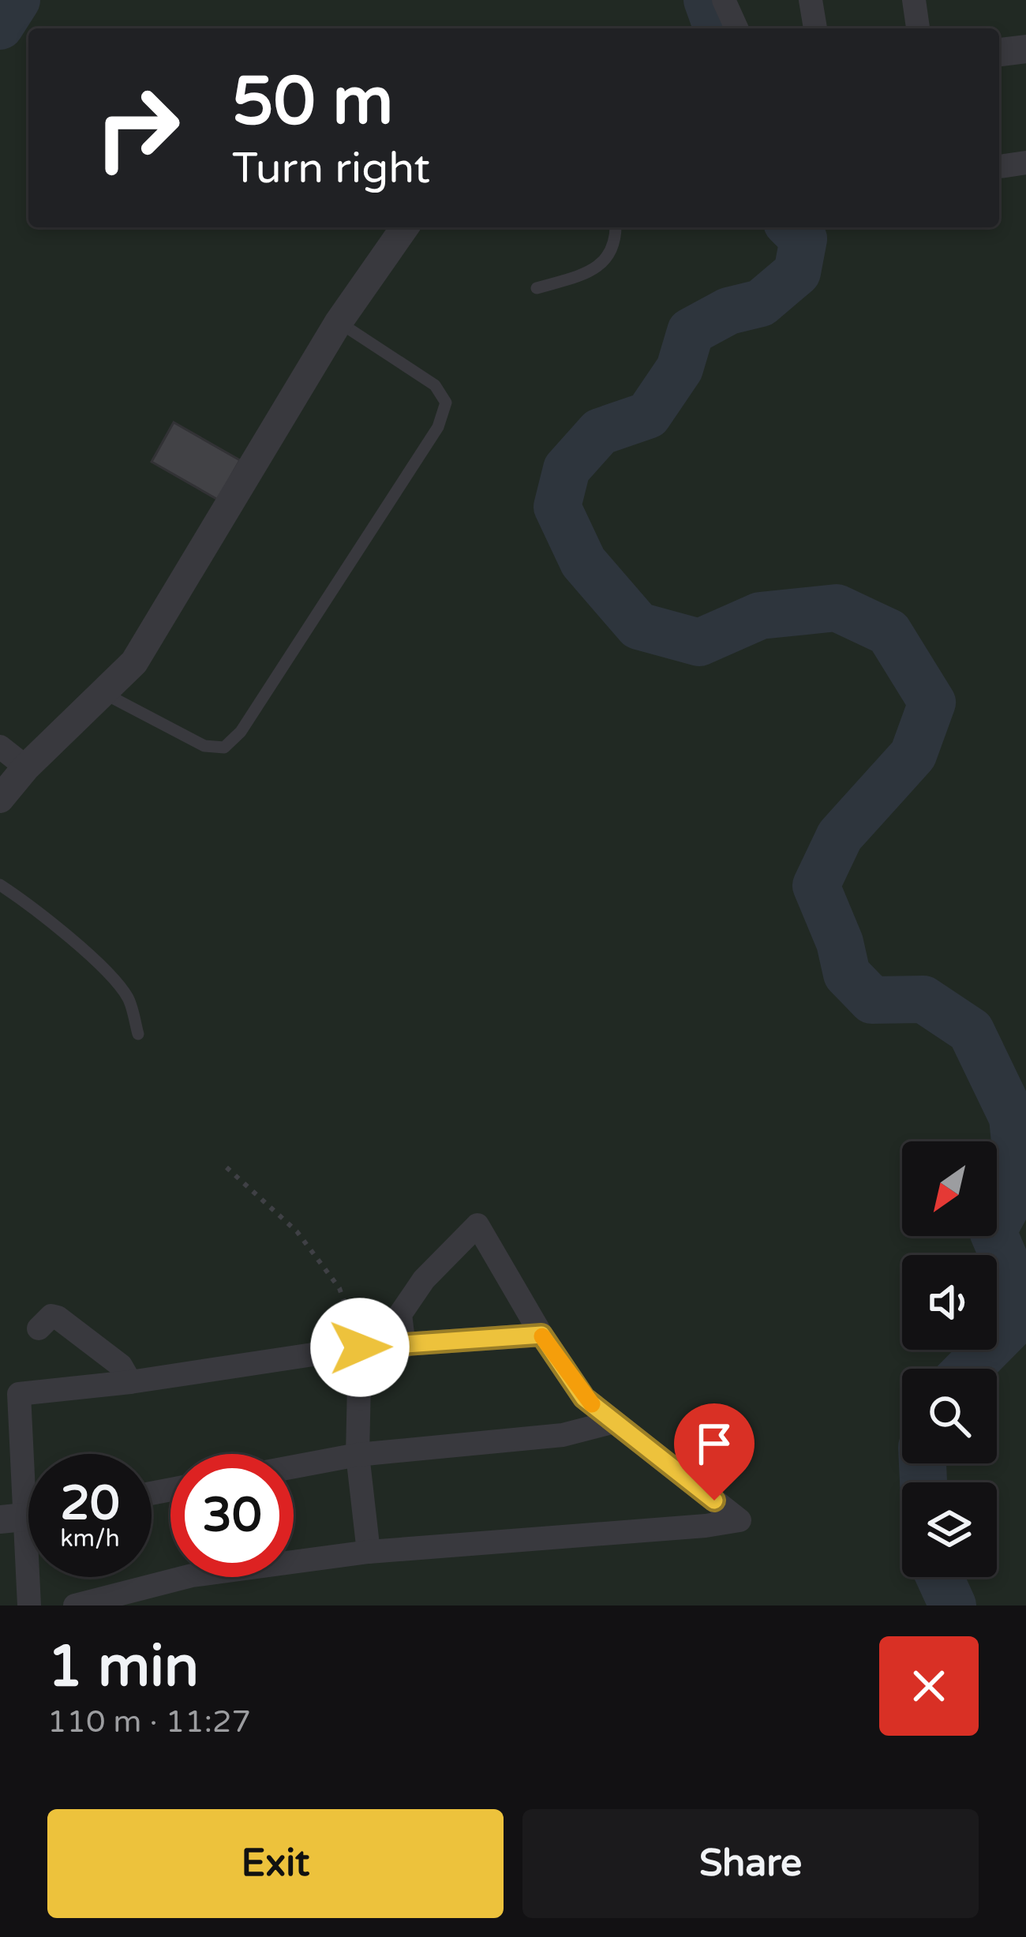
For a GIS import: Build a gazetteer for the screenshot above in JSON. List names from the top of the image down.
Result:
{
  "north": "bottom left",
  "page": {
    "turn": ["50 m", "Turn right"],
    "speed": "20 km/h",
    "limit": "30",
    "heading": ["1 min", "110 m · 11:27"],
    "buttons": ["Exit", "Share"]
  }
}
